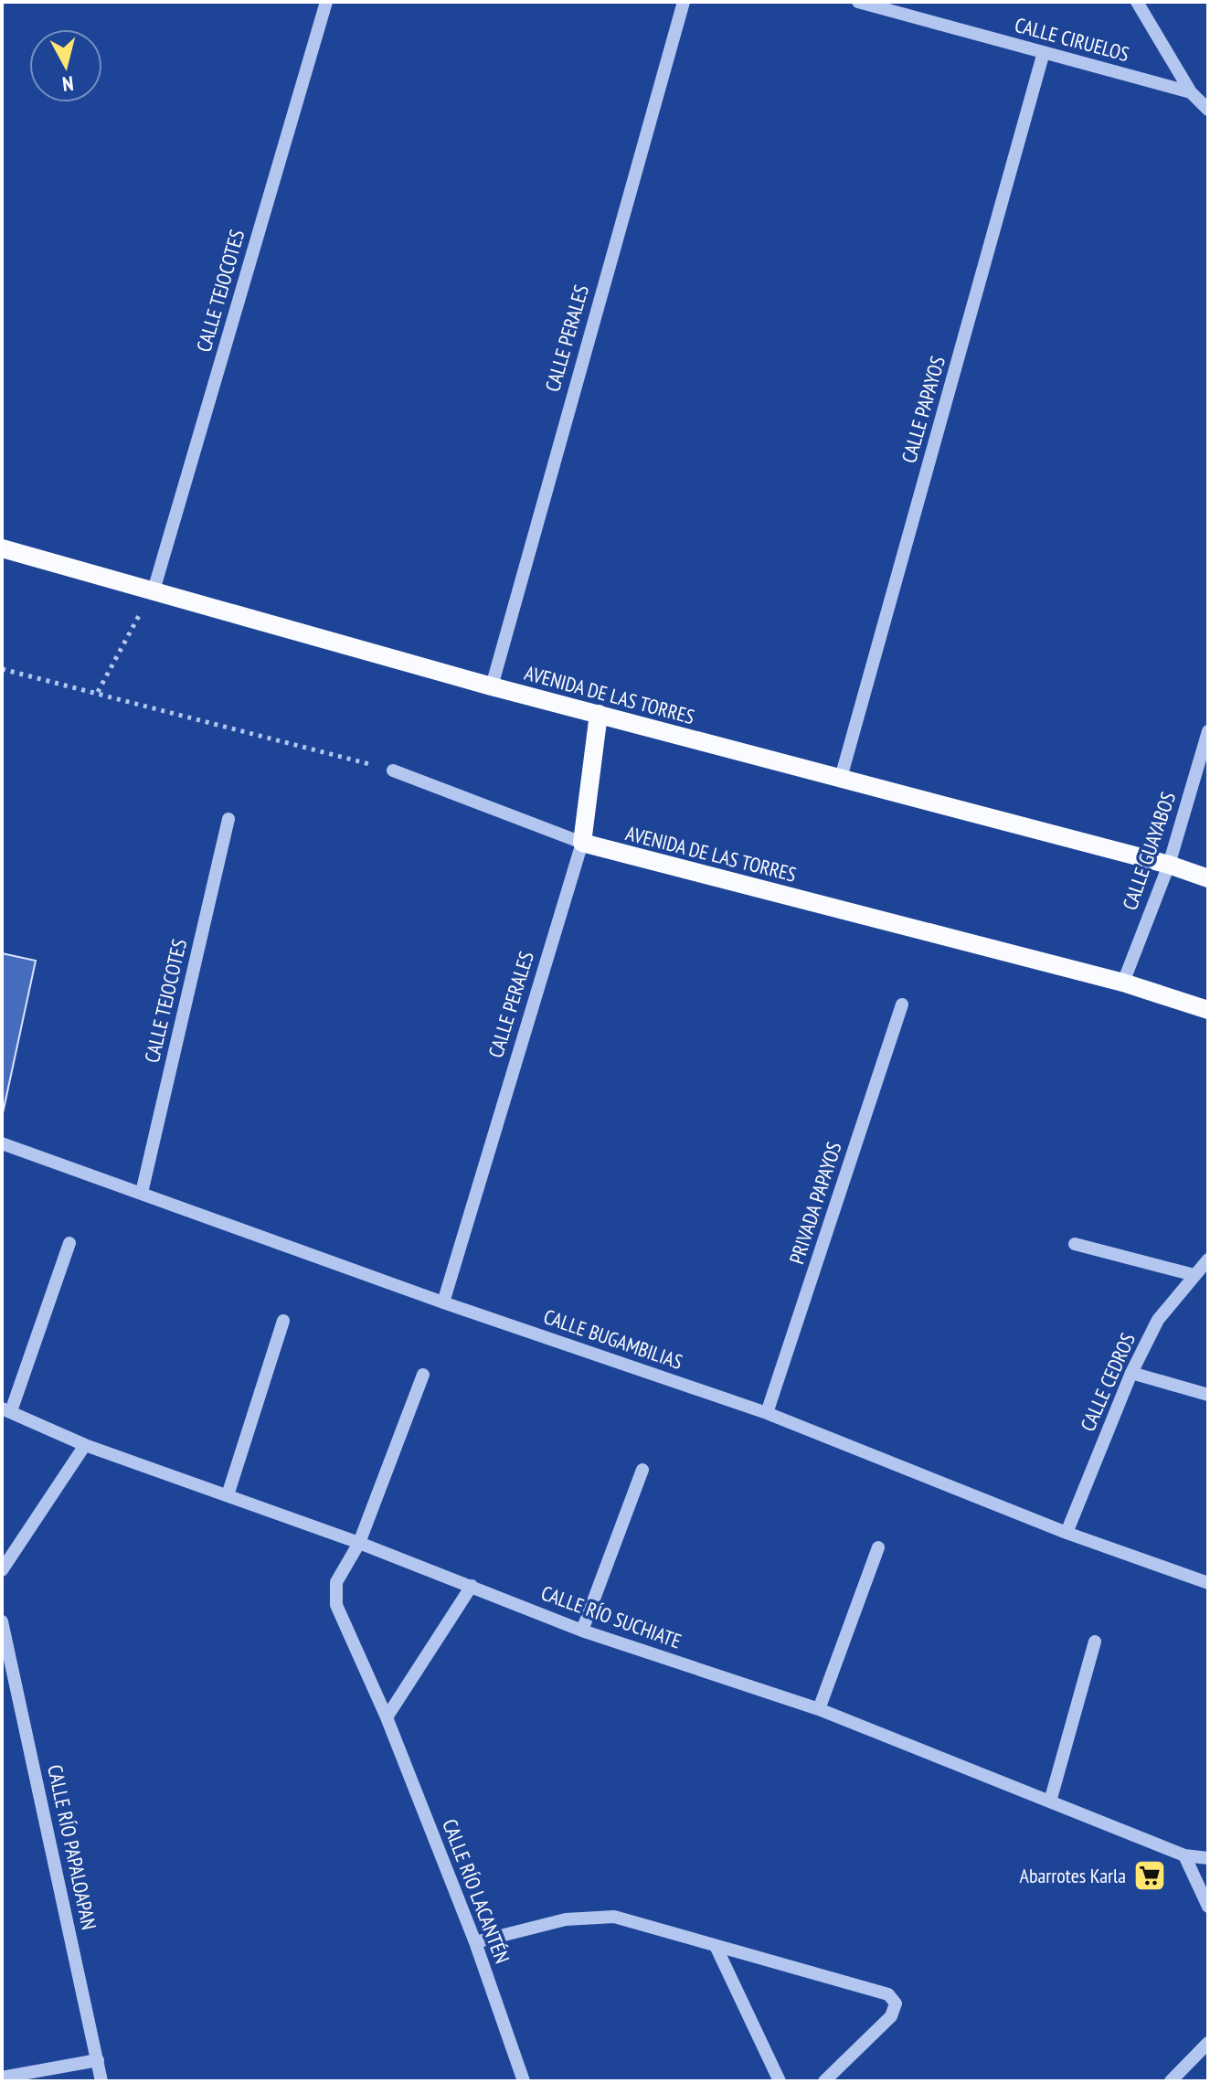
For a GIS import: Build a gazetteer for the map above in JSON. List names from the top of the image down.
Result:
{
  "streets": {
    "main road": ["CALLE PERALES", "AVENIDA DE LAS TORRES"],
    "street": [
      "CALLE CIRUELOS",
      "CALLE TEJOCOTES",
      "CALLE PAPAYOS",
      "CALLE GUAYABOS",
      "PRIVADA PAPAYOS",
      "CALLE BUGAMBILIAS",
      "CALLE CEDROS",
      "CALLE RÍO SUCHIATE",
      "CALLE RÍO PAPALOAPAN",
      "CALLE RÍO LACANTÉN"
    ]
  },
  "crossings": [
    ["CALLE CIRUELOS", "CALLE PAPAYOS"],
    ["CALLE TEJOCOTES", "AVENIDA DE LAS TORRES"],
    ["CALLE TEJOCOTES", "CALLE BUGAMBILIAS"],
    ["CALLE PERALES", "AVENIDA DE LAS TORRES"],
    ["CALLE PERALES", "CALLE BUGAMBILIAS"],
    ["CALLE PAPAYOS", "AVENIDA DE LAS TORRES"],
    ["AVENIDA DE LAS TORRES", "CALLE GUAYABOS"],
    ["PRIVADA PAPAYOS", "CALLE BUGAMBILIAS"],
    ["CALLE BUGAMBILIAS", "CALLE CEDROS"],
    ["CALLE RÍO SUCHIATE", "CALLE RÍO LACANTÉN"]
  ],
  "places": {
    "supermarket": ["Abarrotes Karla"]
  },
  "north": "bottom"
}
